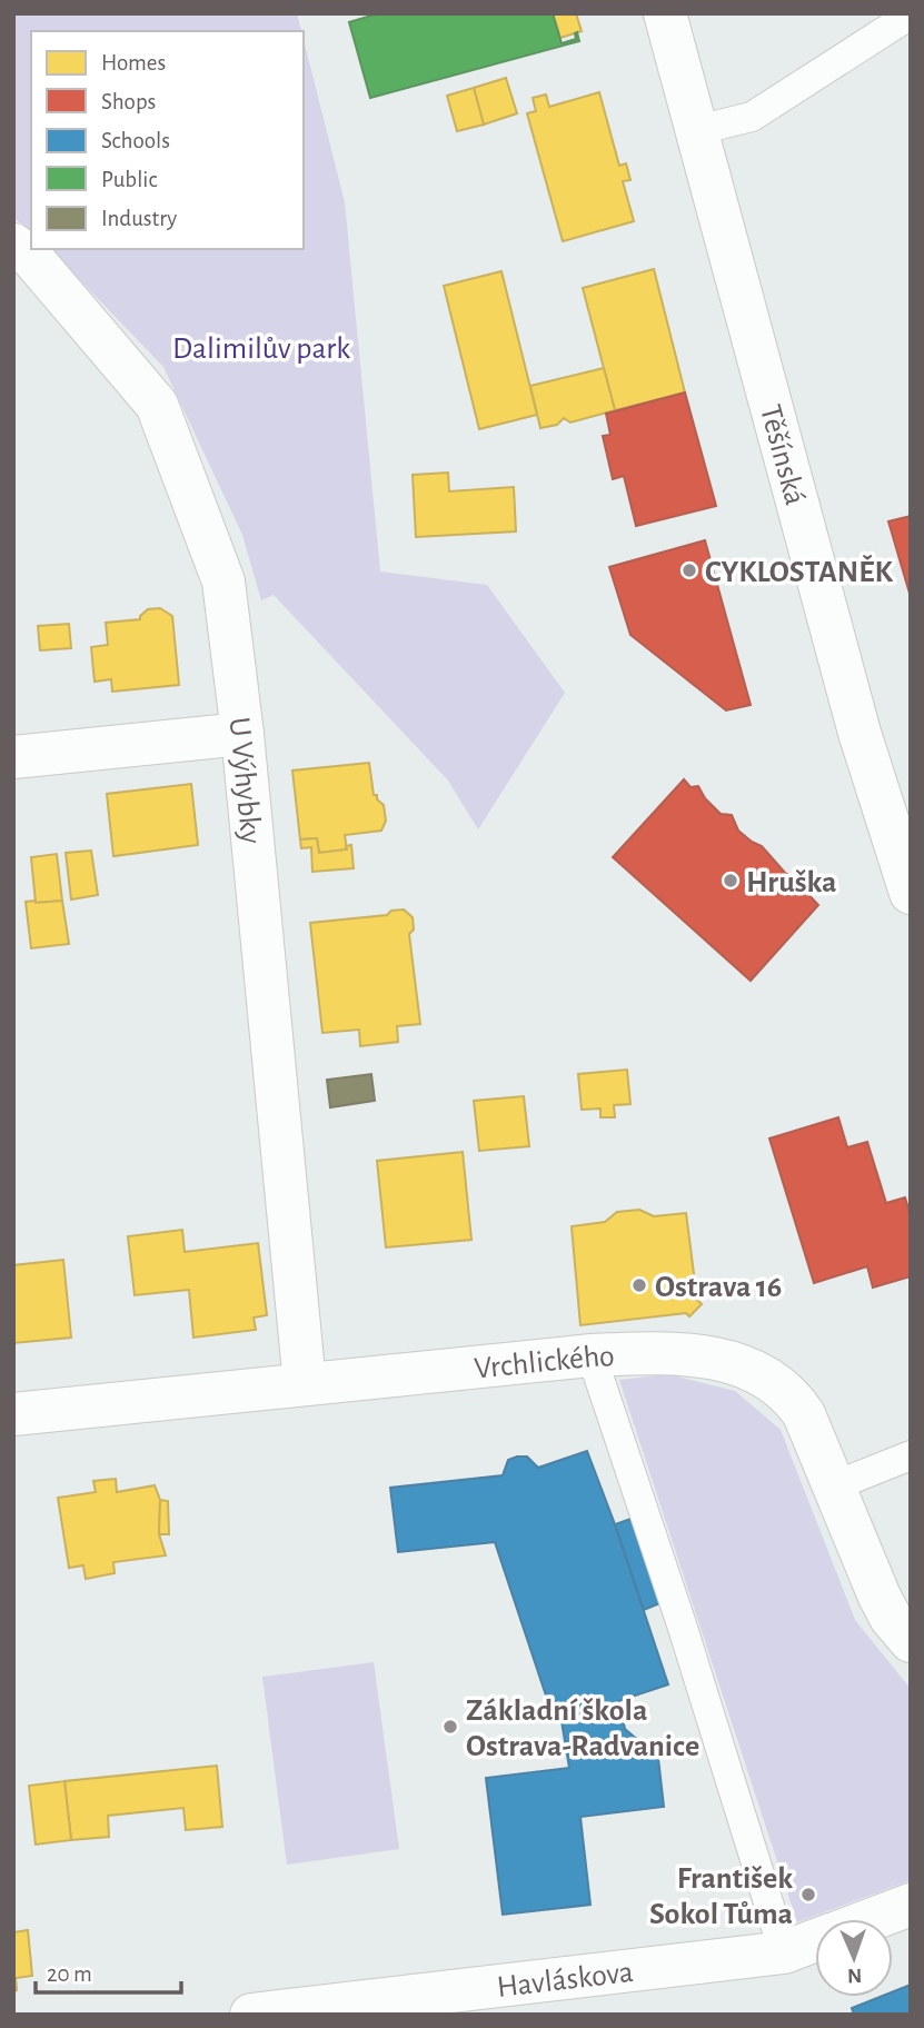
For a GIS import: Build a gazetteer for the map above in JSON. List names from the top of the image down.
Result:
{
  "streets": {
    "street": [
      "Těšínská",
      "U Výhybky",
      "Vrchlického",
      "Havláskova"
    ]
  },
  "crossings": [
    ["U Výhybky", "Vrchlického"]
  ],
  "parks": ["Dalimilův park"],
  "places": [
    "CYKLOSTANĚK",
    "Hruška",
    "Ostrava 16",
    "Základní škola Ostrava-Radvanice",
    "František Sokol Tůma"
  ],
  "legend": [
    "Homes",
    "Shops",
    "Schools",
    "Public",
    "Industry"
  ],
  "scale_bar": "20 m",
  "north": "bottom"
}
